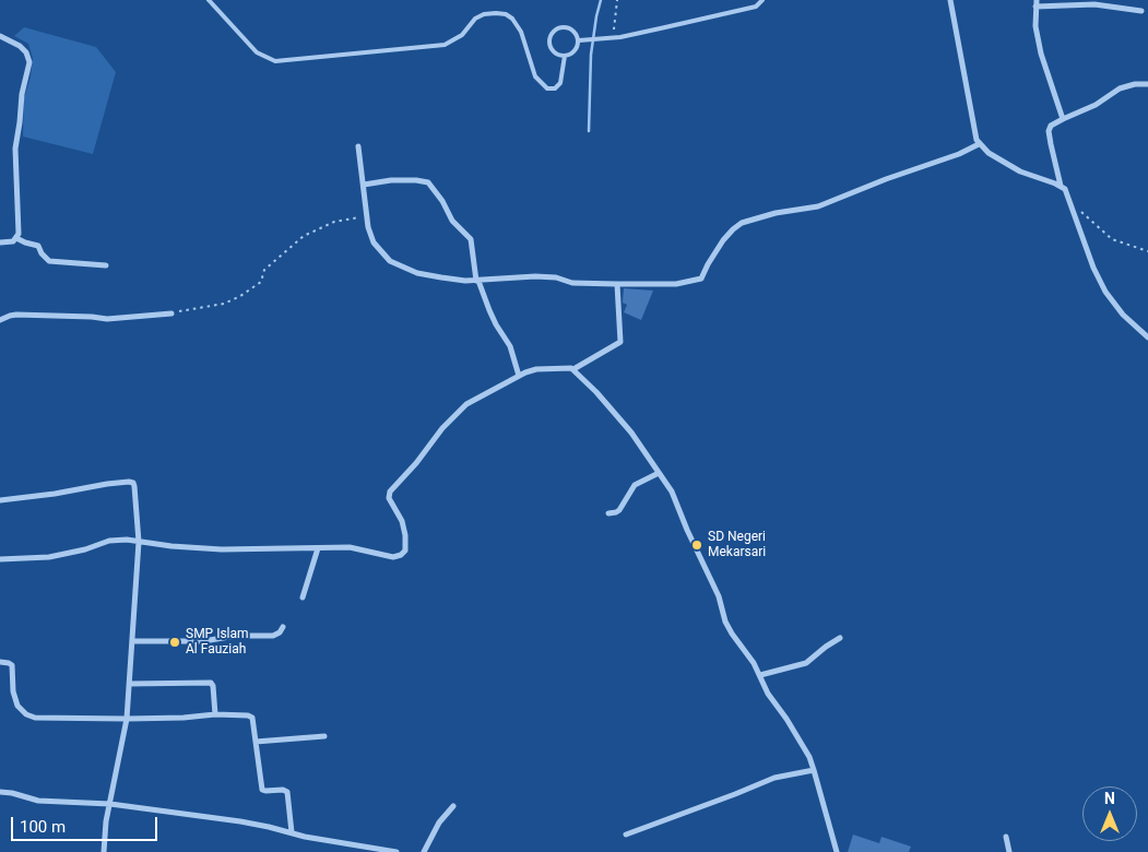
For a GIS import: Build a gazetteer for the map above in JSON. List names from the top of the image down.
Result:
{
  "places": ["SD Negeri Mekarsari", "SMP Islam Al Fauziah"],
  "scale_bar": "100 m",
  "north": "top"
}
